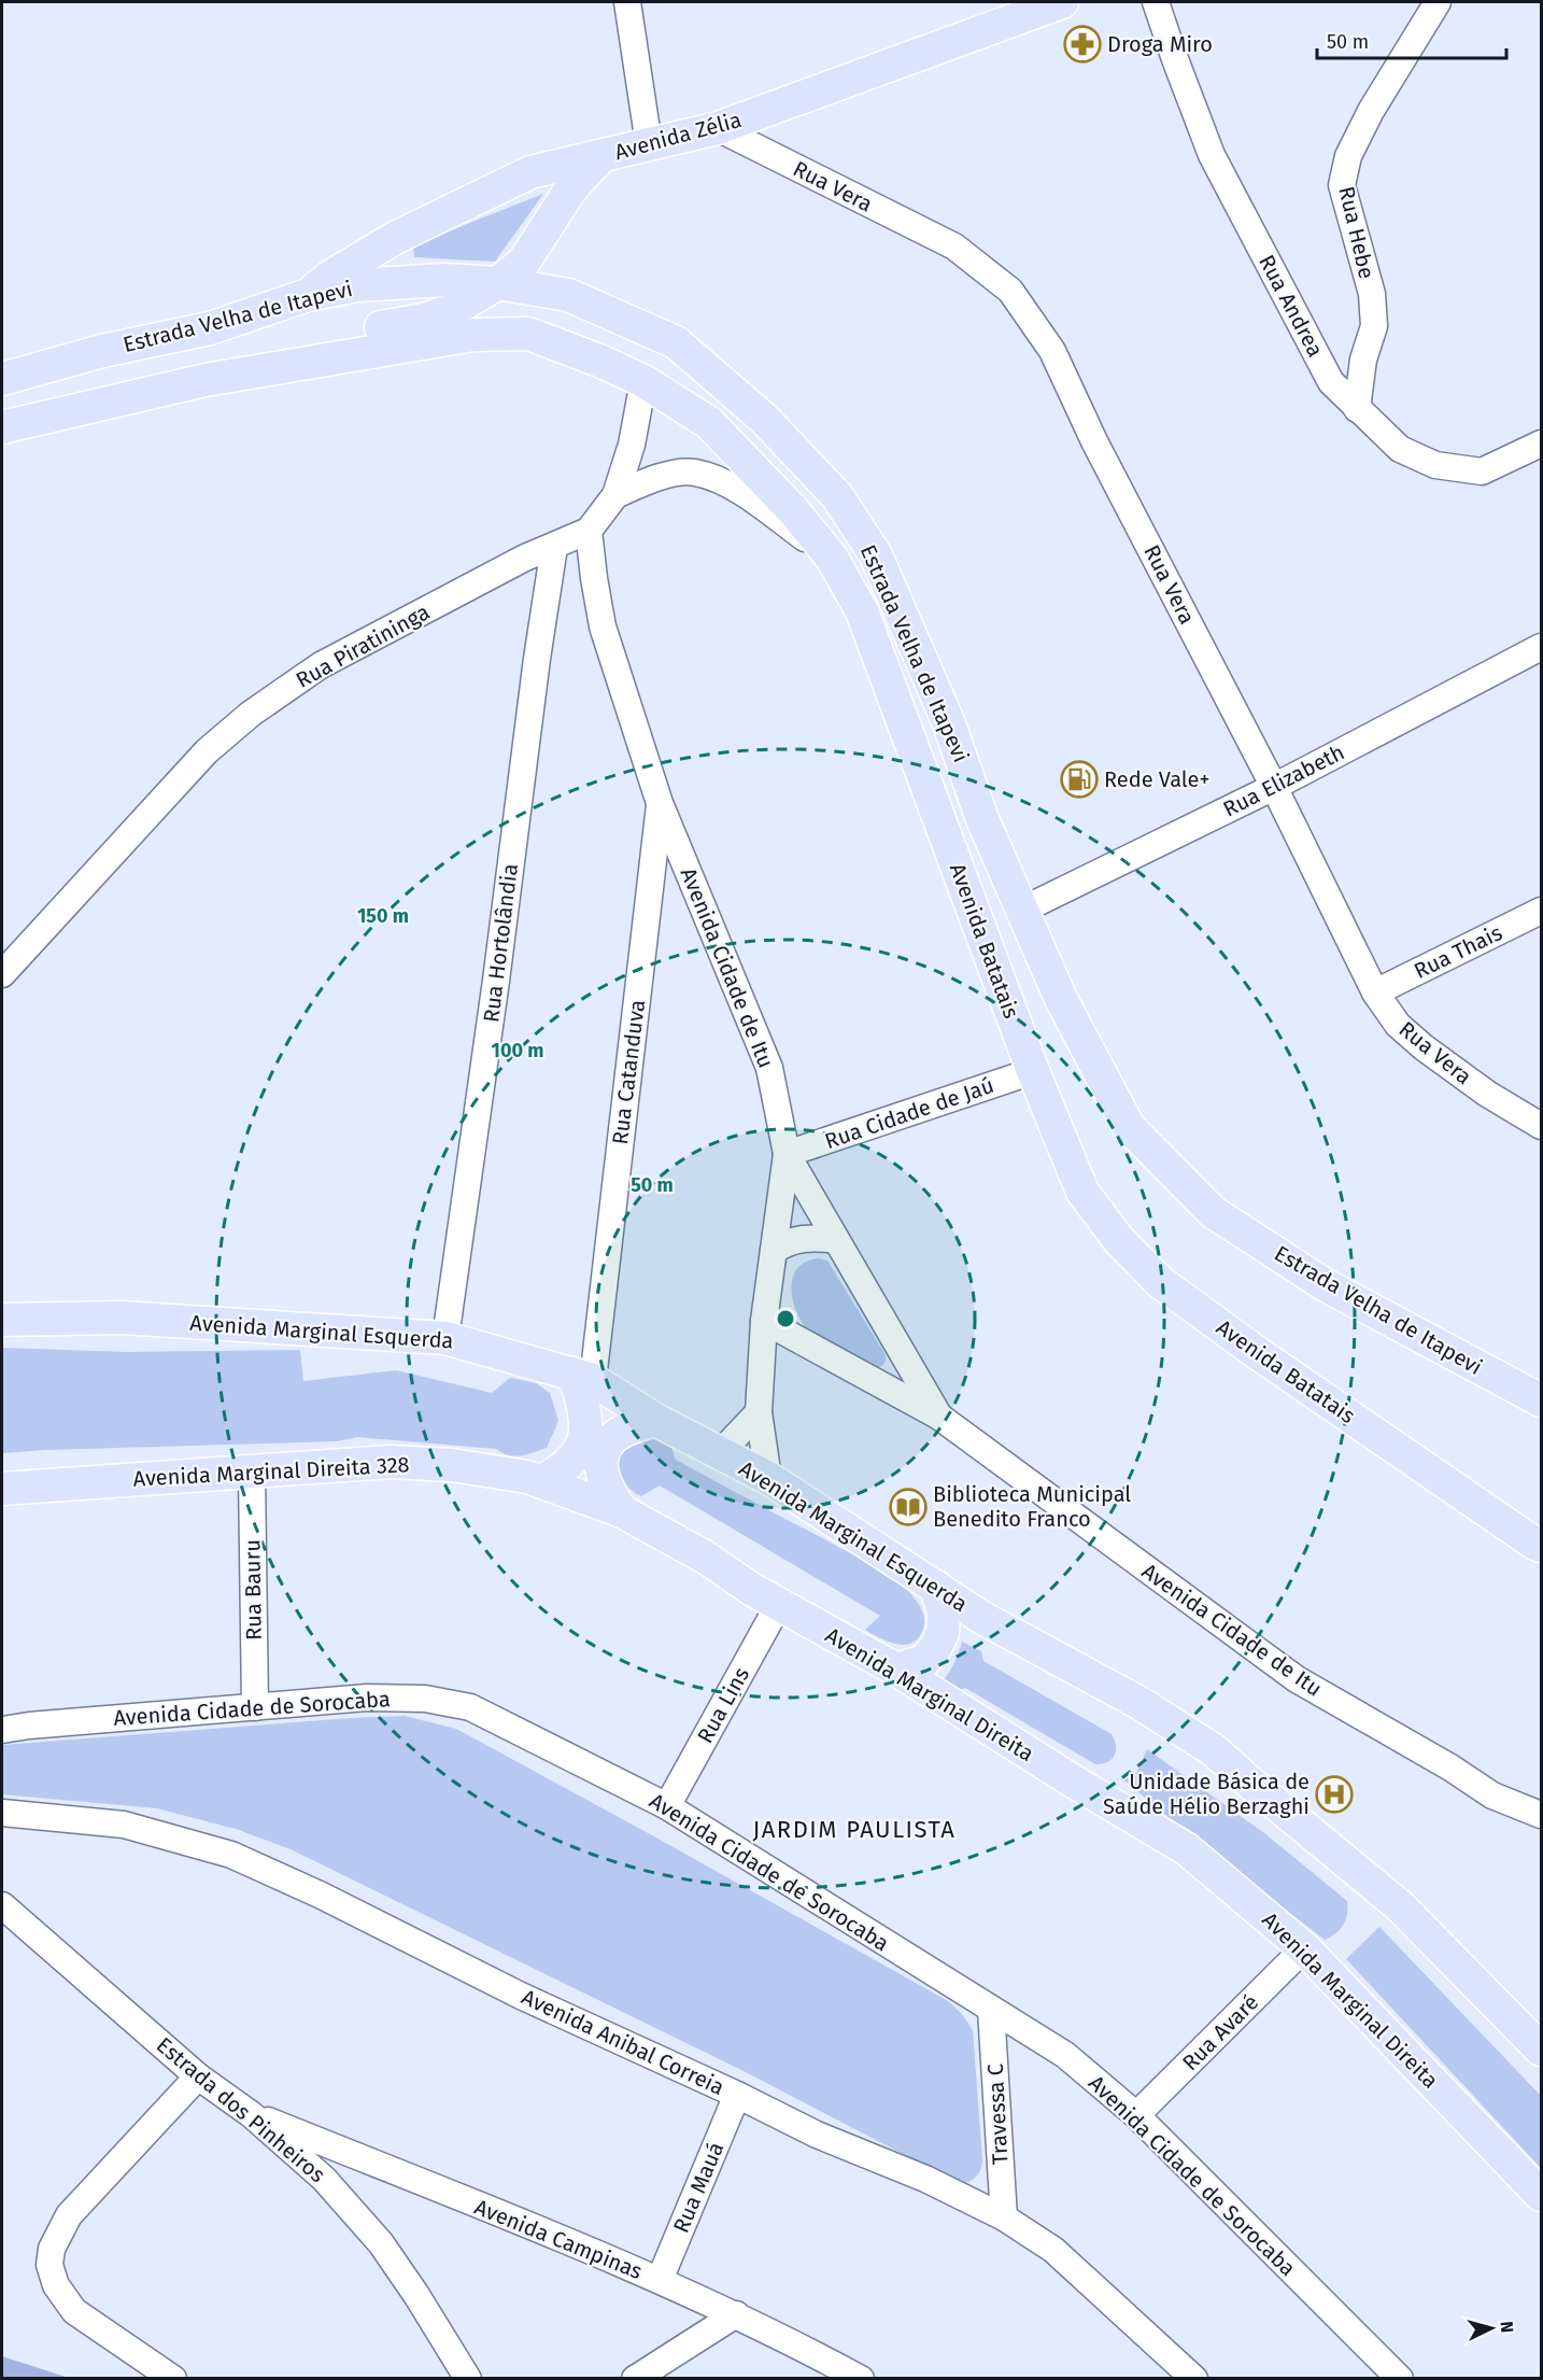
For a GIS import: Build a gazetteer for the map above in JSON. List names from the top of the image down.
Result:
{
  "streets": {
    "main road": [
      "Avenida Zélia",
      "Estrada Velha de Itapevi",
      "Avenida Batatais",
      "Avenida Marginal Esquerda",
      "Avenida Marginal Direita 328",
      "Avenida Marginal Direita"
    ],
    "street": [
      "Rua Vera",
      "Rua Hebe",
      "Rua Andrea",
      "Rua Piratininga",
      "Rua Elizabeth",
      "Rua Hortolândia",
      "Rua Thais",
      "Avenida Cidade de Itu",
      "Rua Catanduva",
      "Rua Cidade de Jaú",
      "Rua Bauru",
      "Rua Lins",
      "Avenida Cidade de Sorocaba",
      "Rua Avaré",
      "Avenida Anibal Correia",
      "Estrada dos Pinheiros",
      "Travessa C",
      "Rua Mauá",
      "Avenida Campinas"
    ]
  },
  "crossings": [
    ["Avenida Zélia", "Rua Vera"],
    ["Avenida Zélia", "Estrada Velha de Itapevi"],
    ["Rua Vera", "Rua Elizabeth"],
    ["Rua Vera", "Rua Thais"],
    ["Rua Hebe", "Rua Andrea"],
    ["Estrada Velha de Itapevi", "Rua Elizabeth"],
    ["Rua Piratininga", "Avenida Batatais"],
    ["Rua Piratininga", "Rua Hortolândia"],
    ["Rua Piratininga", "Avenida Cidade de Itu"],
    ["Avenida Batatais", "Rua Cidade de Jaú"],
    ["Rua Hortolândia", "Avenida Marginal Esquerda"],
    ["Avenida Cidade de Itu", "Rua Catanduva"],
    ["Avenida Cidade de Itu", "Rua Cidade de Jaú"],
    ["Rua Catanduva", "Avenida Marginal Esquerda"],
    ["Avenida Marginal Direita 328", "Rua Bauru"],
    ["Avenida Marginal Direita 328", "Avenida Marginal Direita"],
    ["Avenida Marginal Direita 328", "Rua Lins"],
    ["Rua Bauru", "Avenida Cidade de Sorocaba"],
    ["Avenida Marginal Direita", "Rua Lins"],
    ["Avenida Marginal Direita", "Rua Avaré"],
    ["Rua Lins", "Avenida Cidade de Sorocaba"],
    ["Avenida Cidade de Sorocaba", "Rua Avaré"],
    ["Avenida Cidade de Sorocaba", "Travessa C"],
    ["Avenida Anibal Correia", "Travessa C"],
    ["Avenida Anibal Correia", "Rua Mauá"],
    ["Estrada dos Pinheiros", "Avenida Campinas"],
    ["Rua Mauá", "Avenida Campinas"]
  ],
  "districts": ["JARDIM PAULISTA"],
  "places": {
    "pharmacy": ["Droga Miro"],
    "fuel station": ["Rede Vale+"],
    "library": ["Biblioteca Municipal Benedito Franco"],
    "hospital": ["Unidade Básica de Saúde Hélio Berzaghi"]
  },
  "scale_bar": "50 m",
  "north": "right",
  "rings": ["150 m", "100 m", "50 m"]
}
